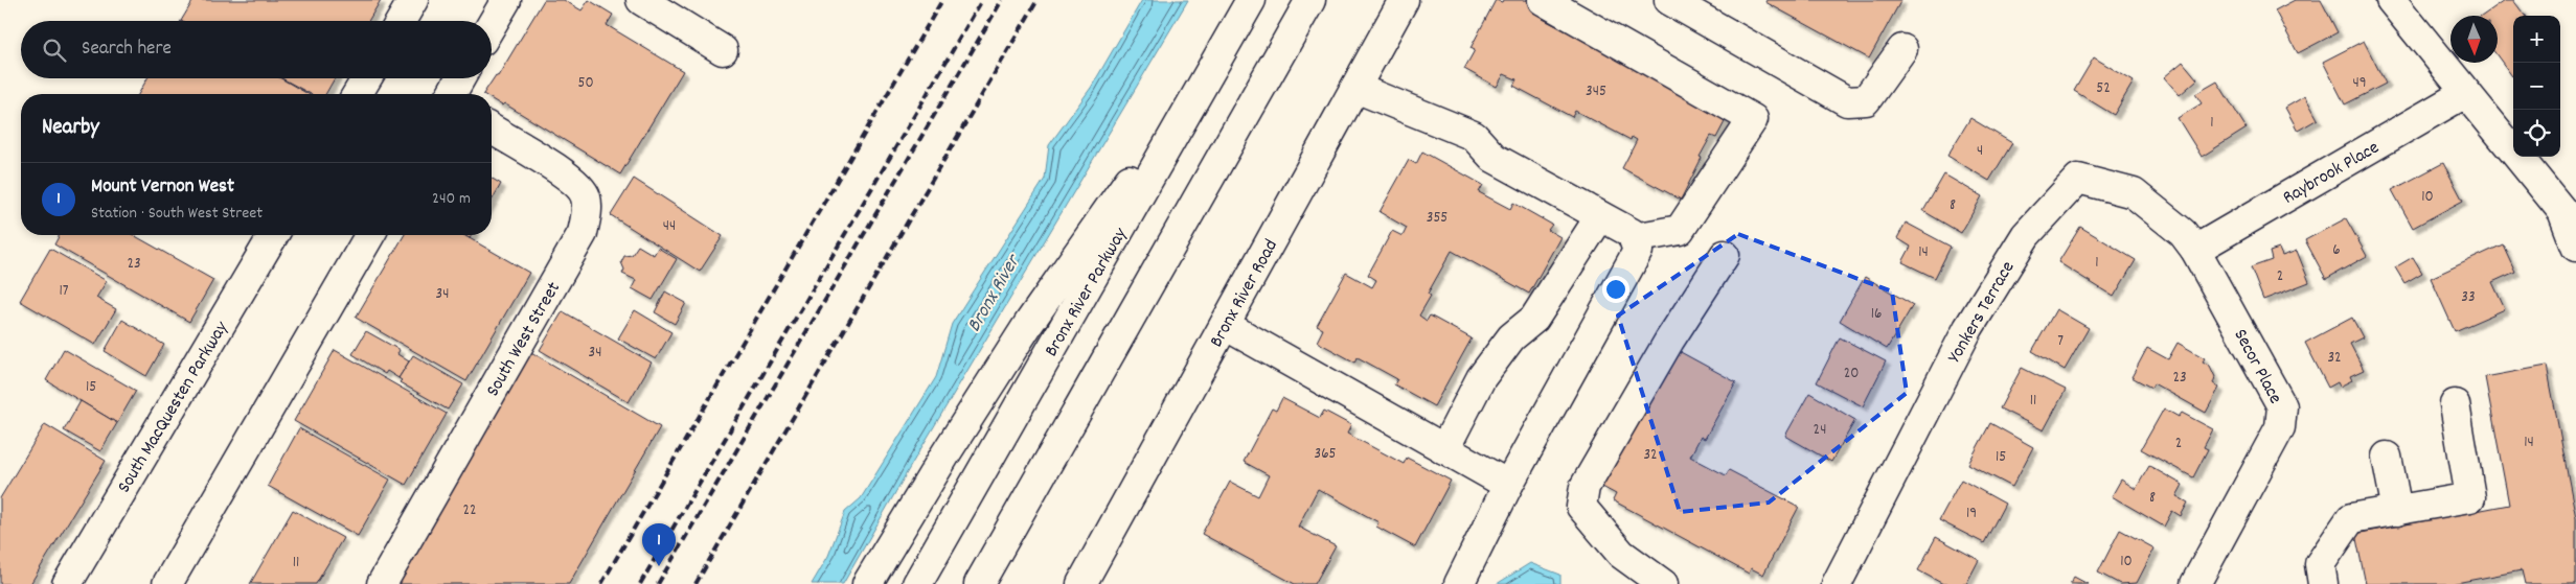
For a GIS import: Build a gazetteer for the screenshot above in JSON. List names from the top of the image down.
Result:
{
  "streets": {
    "main road": [
      "Raybrook Place",
      "Bronx River Parkway",
      "Bronx River Road",
      "Yonkers Terrace",
      "South West Street",
      "Secor Place",
      "South MacQuesten Parkway"
    ]
  },
  "crossings": [
    ["Raybrook Place", "Yonkers Terrace"],
    ["Raybrook Place", "Secor Place"],
    ["Yonkers Terrace", "Secor Place"]
  ],
  "water": ["Bronx River"],
  "house_numbers": [
    "50",
    "49",
    "52",
    "345",
    "1",
    "4",
    "10",
    "8",
    "355",
    "44",
    "6",
    "14",
    "1",
    "23",
    "2",
    "17",
    "34",
    "33",
    "16",
    "7",
    "34",
    "32",
    "20",
    "23",
    "15",
    "11",
    "24",
    "14",
    "2",
    "365",
    "32",
    "15",
    "8",
    "22",
    "19",
    "10",
    "11"
  ],
  "north": "bottom",
  "page": {
    "map_buttons": ["+", "−"],
    "search": "Search here",
    "heading": "Nearby",
    "list": [
      {
        "mark": "1",
        "name": "Mount Vernon West",
        "note": "Station · South West Street",
        "value": "240 m"
      }
    ],
    "pins": "1"
  }
}
